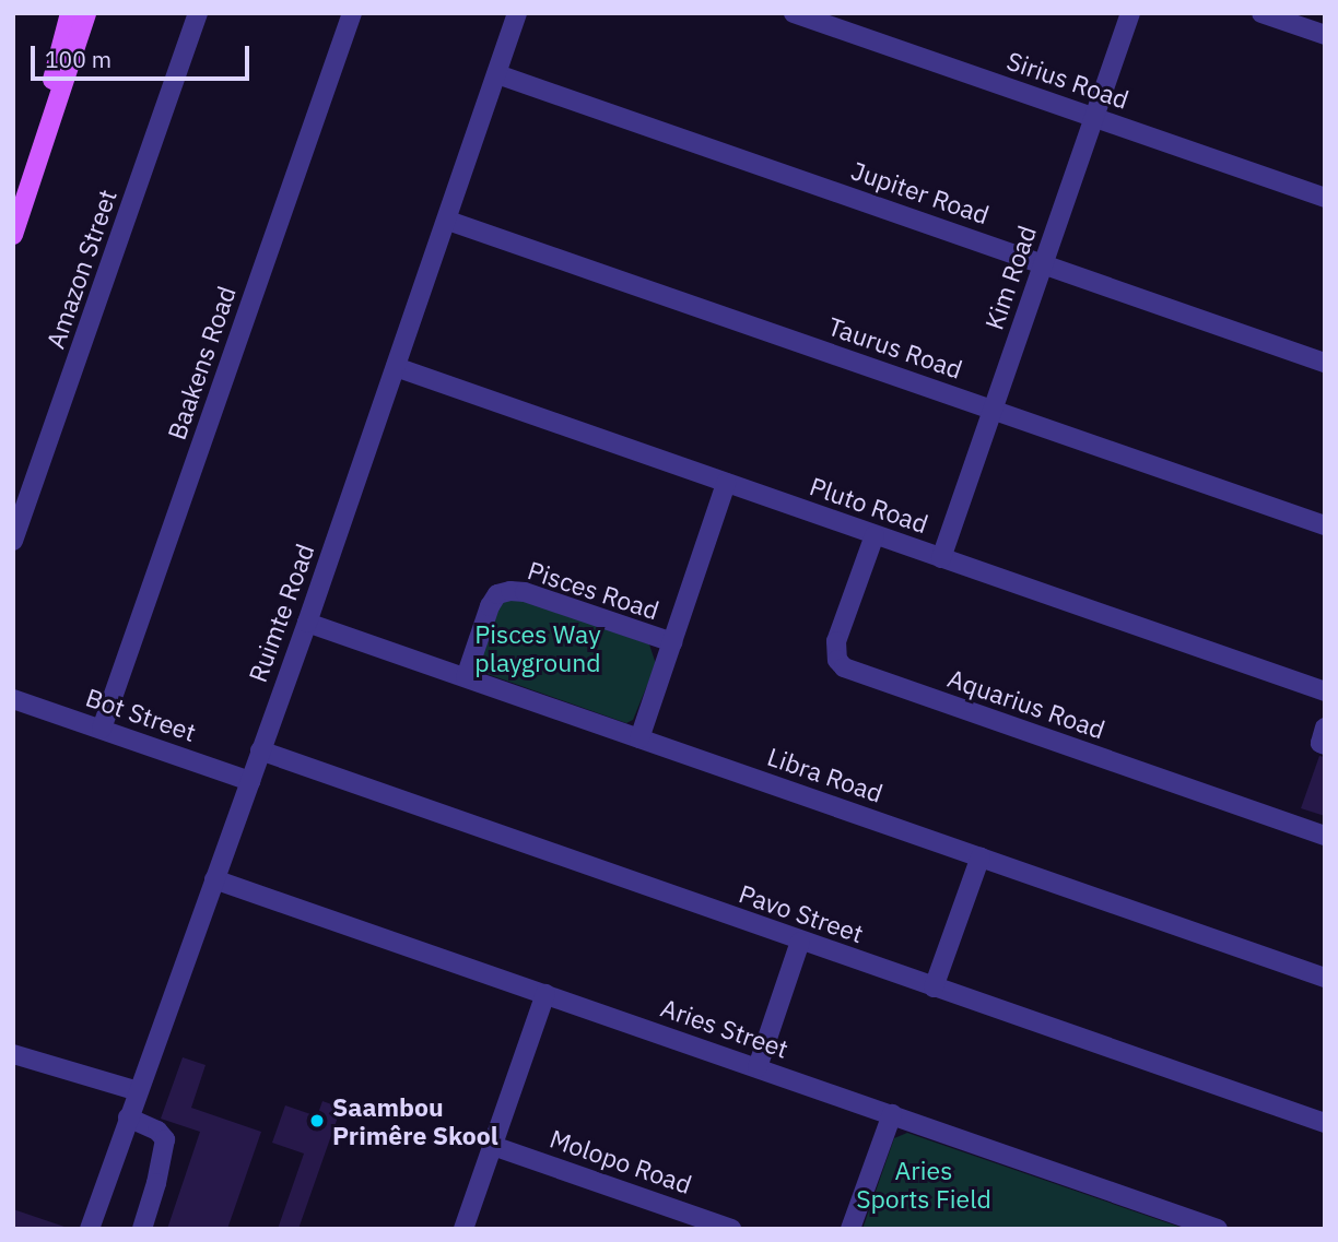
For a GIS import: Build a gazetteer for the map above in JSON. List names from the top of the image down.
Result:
{
  "streets": {
    "street": [
      "Sirius Road",
      "Jupiter Road",
      "Amazon Street",
      "Kim Road",
      "Taurus Road",
      "Baakens Road",
      "Pluto Road",
      "Pisces Road",
      "Ruimte Road",
      "Aquarius Road",
      "Bot Street",
      "Libra Road",
      "Pavo Street",
      "Aries Street",
      "Molopo Road"
    ]
  },
  "crossings": [
    ["Sirius Road", "Kim Road"],
    ["Jupiter Road", "Kim Road"],
    ["Jupiter Road", "Ruimte Road"],
    ["Kim Road", "Taurus Road"],
    ["Kim Road", "Pluto Road"],
    ["Taurus Road", "Ruimte Road"],
    ["Baakens Road", "Bot Street"],
    ["Pluto Road", "Ruimte Road"],
    ["Pluto Road", "Aquarius Road"],
    ["Pisces Road", "Libra Road"],
    ["Ruimte Road", "Bot Street"],
    ["Ruimte Road", "Libra Road"],
    ["Ruimte Road", "Pavo Street"],
    ["Ruimte Road", "Aries Street"]
  ],
  "parks": ["Pisces Way playground", "Aries Sports Field"],
  "places": ["Saambou Primêre Skool"],
  "scale_bar": "100 m"
}
